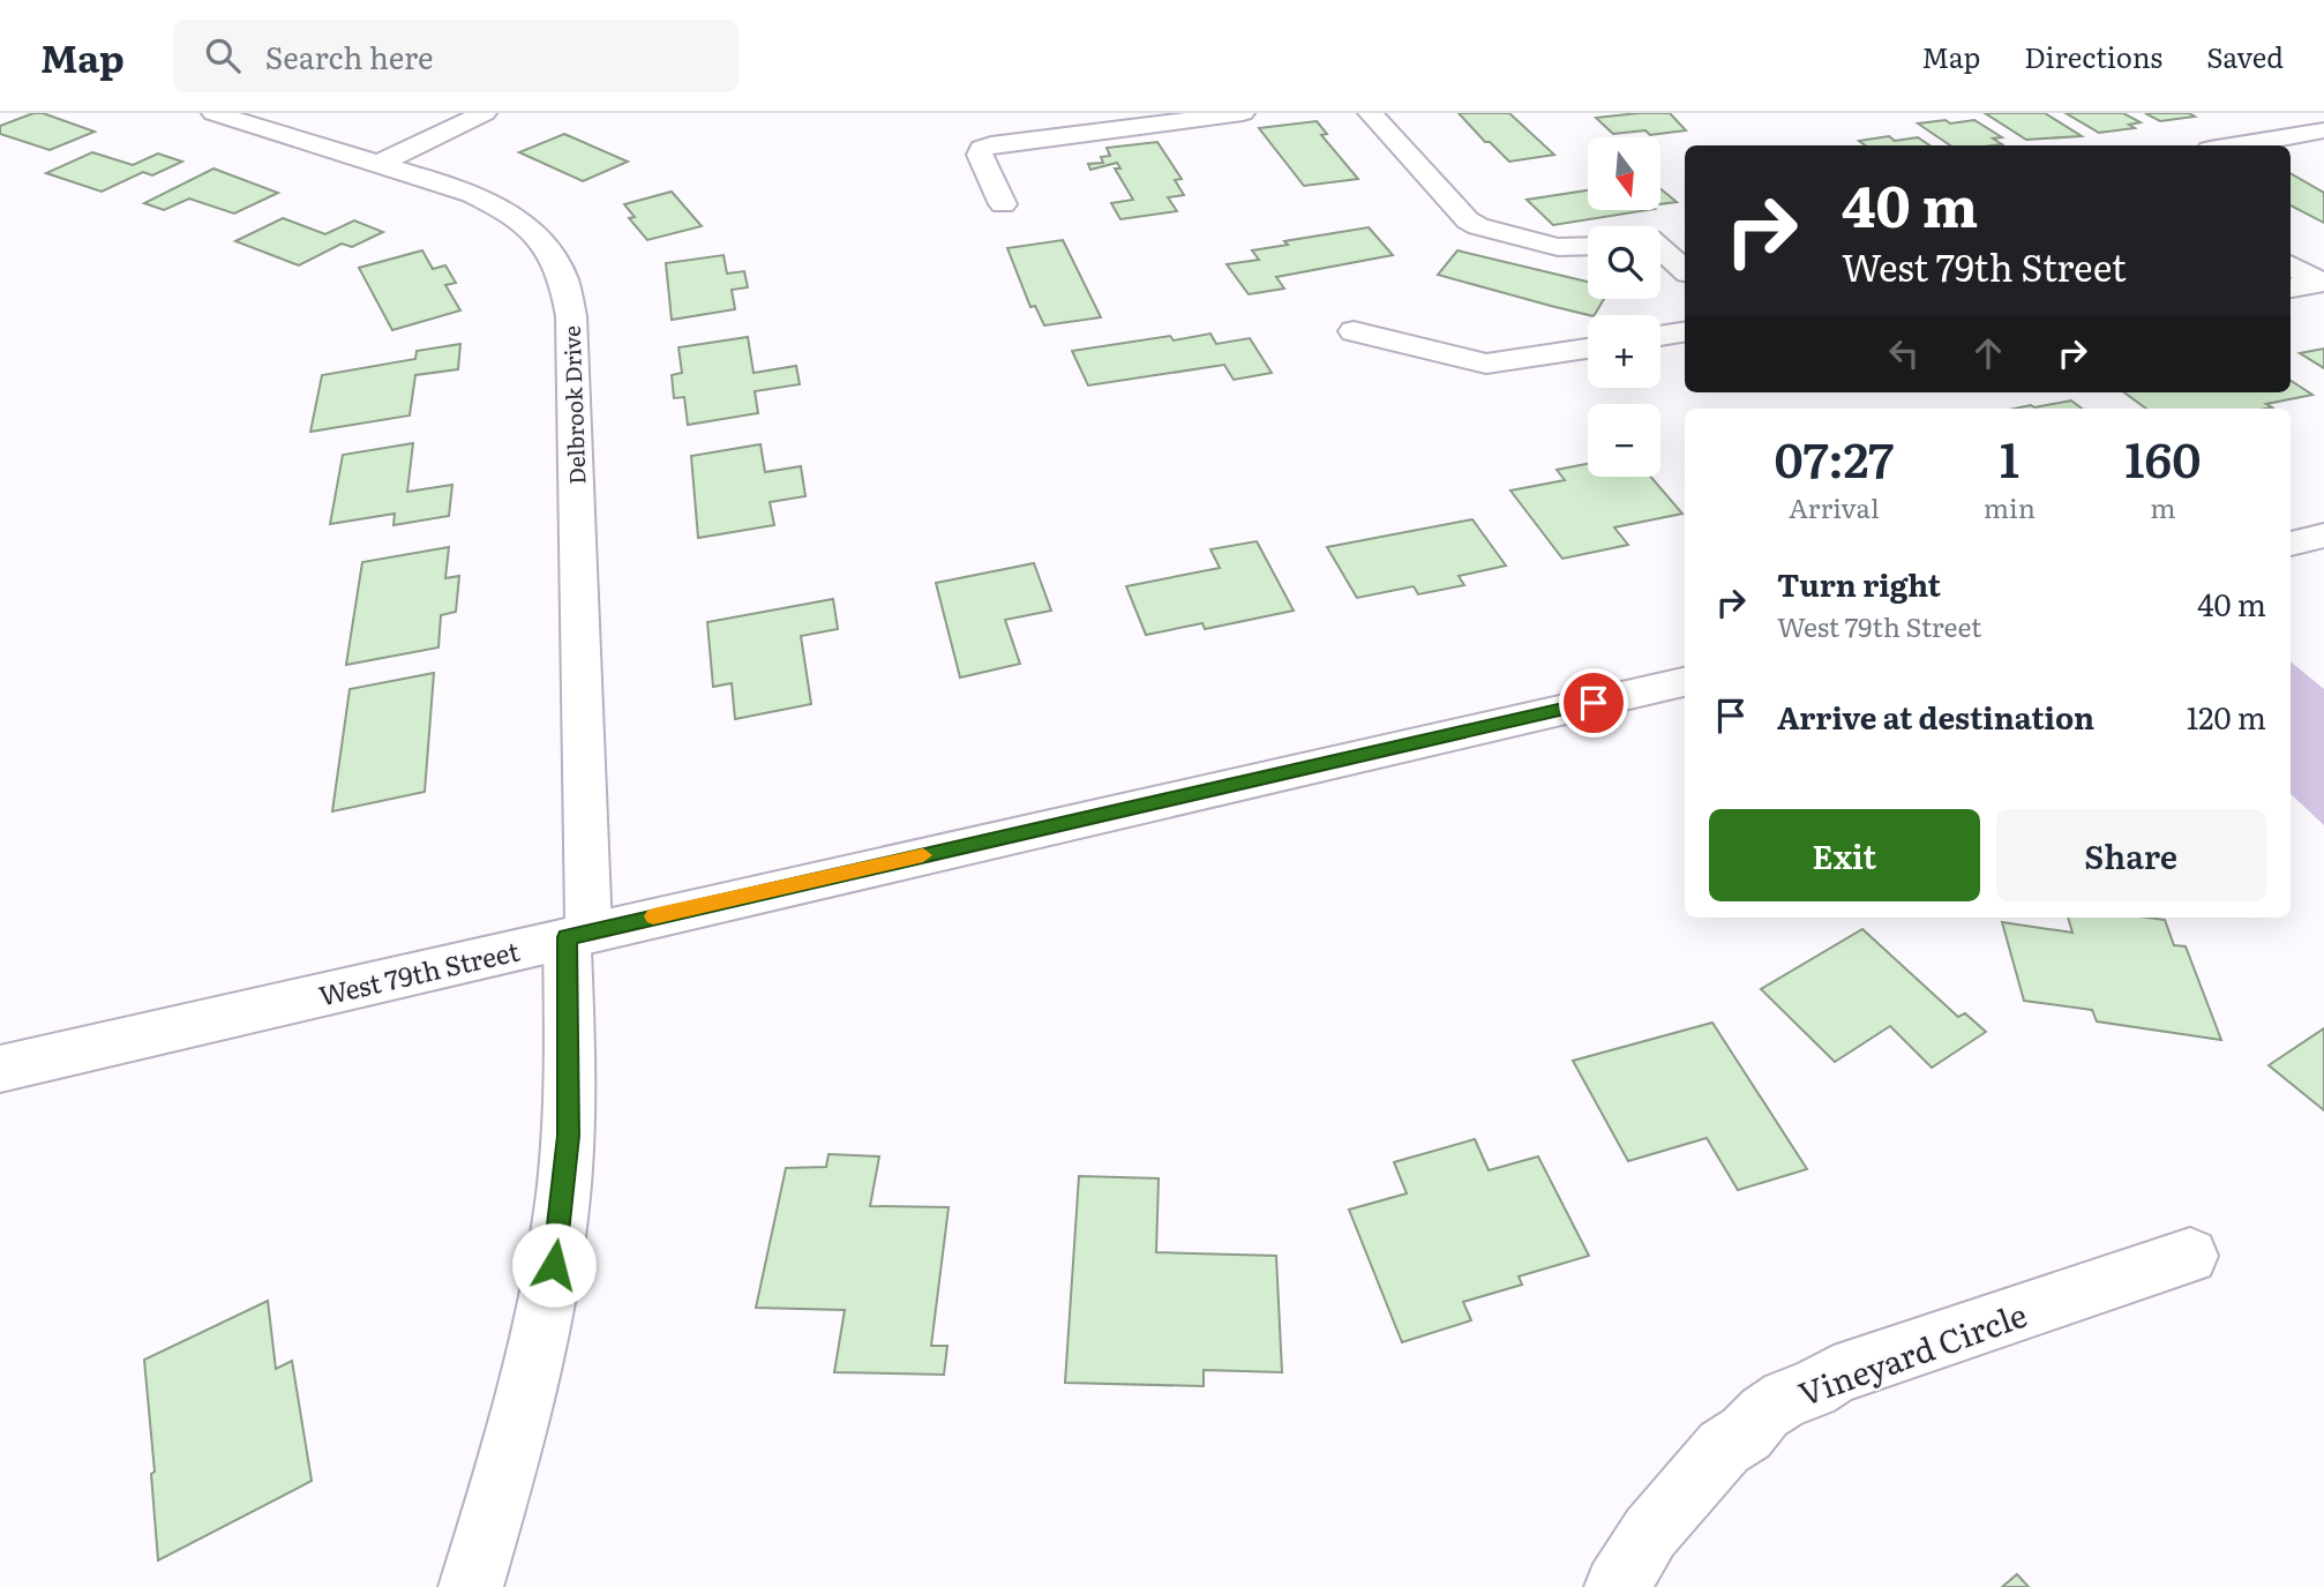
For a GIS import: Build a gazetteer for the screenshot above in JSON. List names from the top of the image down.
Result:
{
  "streets": {
    "street": ["Delbrook Drive", "West 79th Street", "Vineyard Circle"]
  },
  "crossings": [
    ["Delbrook Drive", "West 79th Street"]
  ],
  "north": "bottom",
  "page": {
    "header": "Map",
    "search": "Search here",
    "nav": ["Map", "Directions", "Saved"],
    "map_buttons": ["+", "−"],
    "turn": ["40 m", "West 79th Street"],
    "eta": [
      "07:27",
      "Arrival",
      "1",
      "min",
      "160",
      "m"
    ],
    "list": [
      {
        "name": "Turn right",
        "note": "West 79th Street",
        "value": "40 m"
      },
      {
        "name": "Arrive at destination",
        "value": "120 m"
      }
    ],
    "buttons": ["Exit", "Share"]
  }
}
